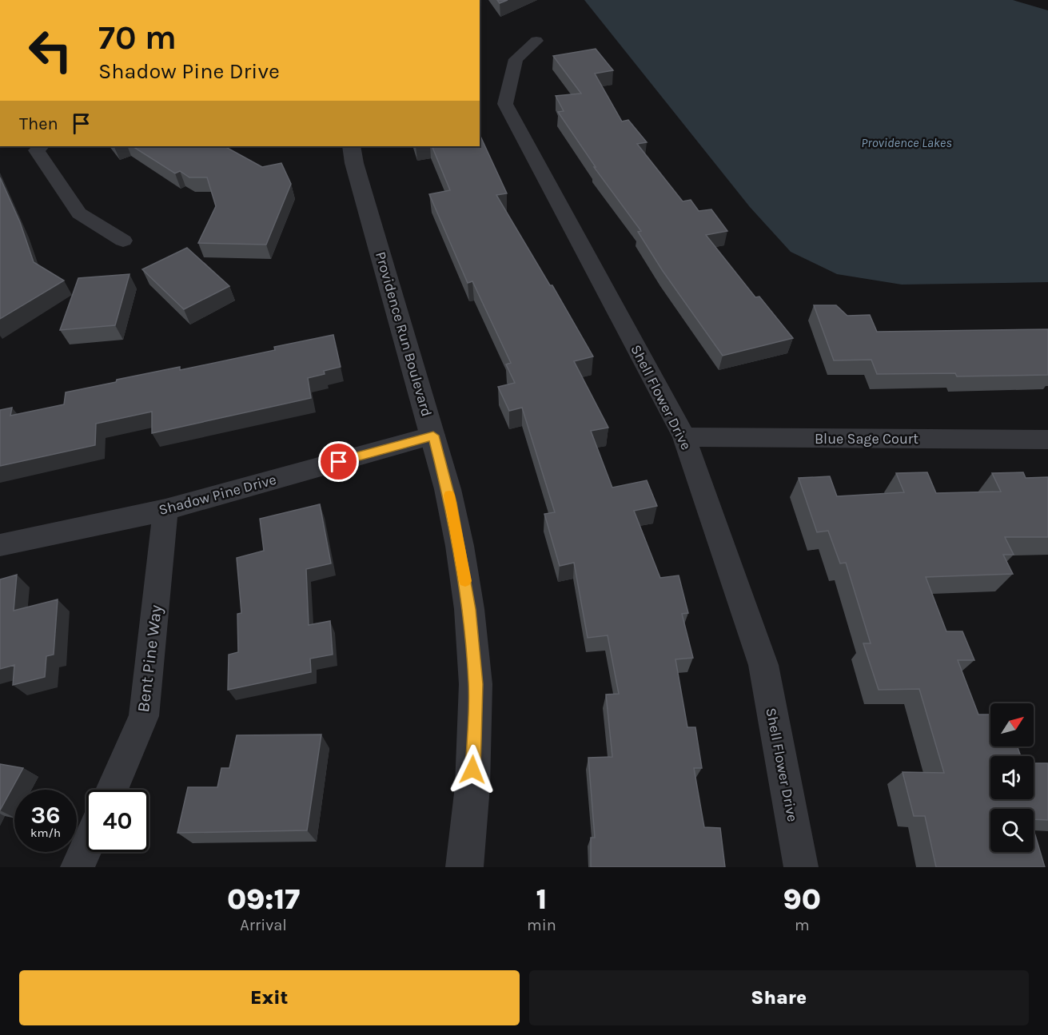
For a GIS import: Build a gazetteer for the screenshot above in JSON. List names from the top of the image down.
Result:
{
  "streets": {
    "street": [
      "Providence Run Boulevard",
      "Shell Flower Drive",
      "Blue Sage Court",
      "Shadow Pine Drive",
      "Bent Pine Way"
    ]
  },
  "crossings": [
    ["Providence Run Boulevard", "Shadow Pine Drive"],
    ["Shell Flower Drive", "Blue Sage Court"],
    ["Shadow Pine Drive", "Bent Pine Way"]
  ],
  "water": ["Providence Lakes"],
  "north": "top right",
  "page": {
    "turn": ["70 m", "Shadow Pine Drive"],
    "then": "Then",
    "speed": "36 km/h",
    "limit": "40",
    "eta": [
      "09:17",
      "Arrival",
      "1",
      "min",
      "90",
      "m"
    ],
    "buttons": ["Exit", "Share"]
  }
}
